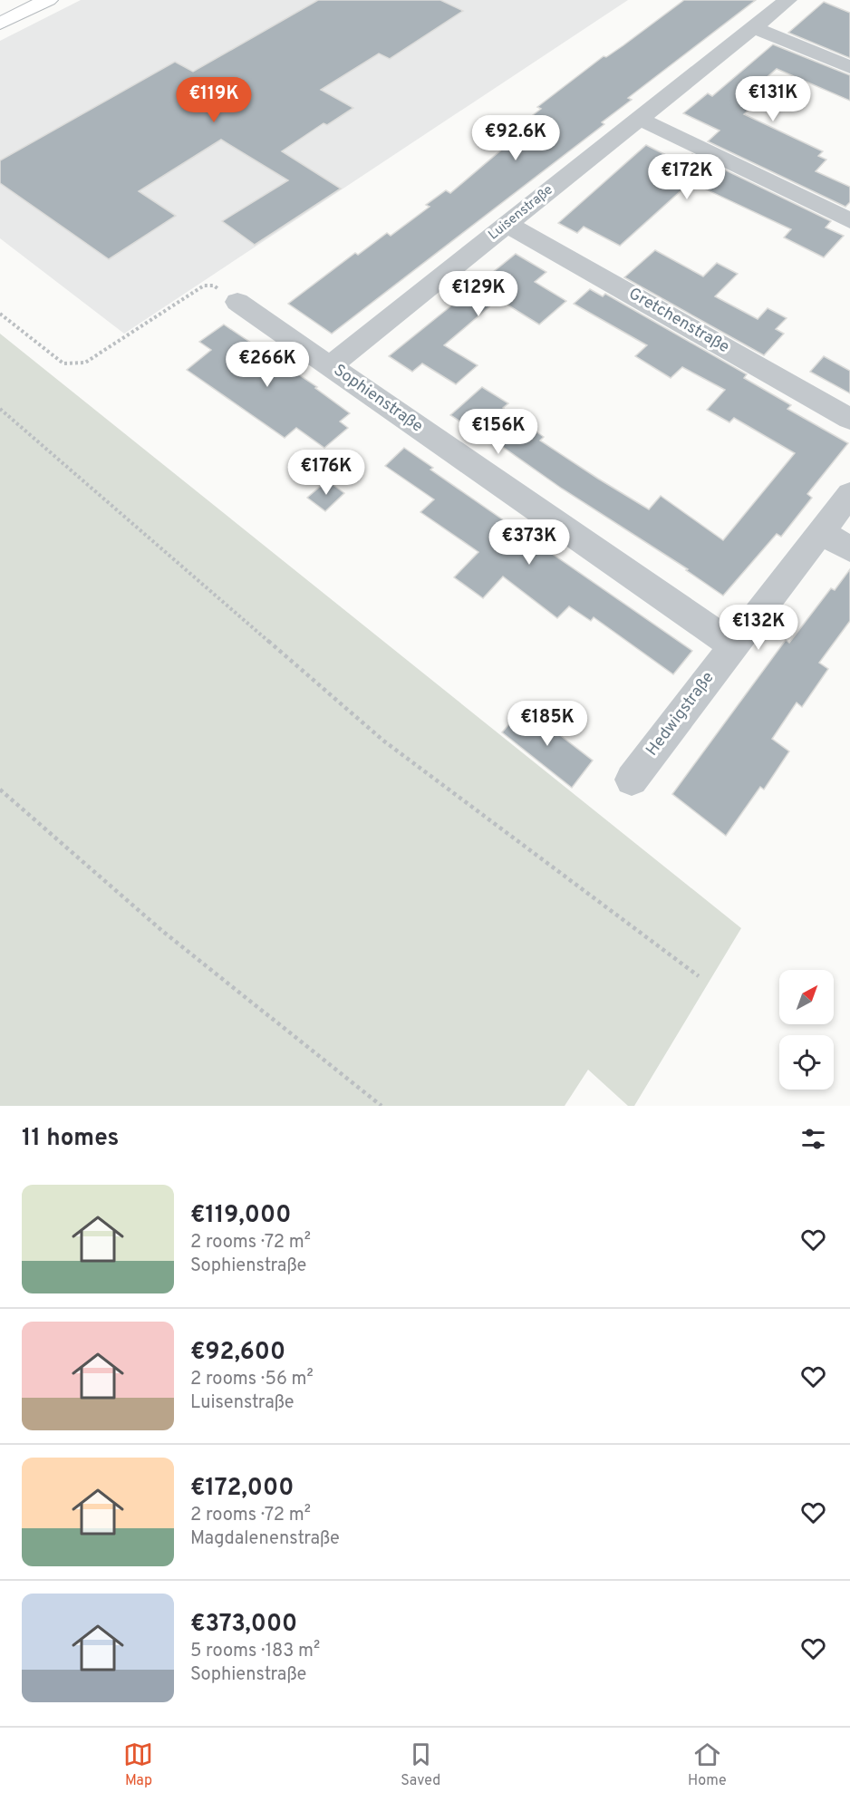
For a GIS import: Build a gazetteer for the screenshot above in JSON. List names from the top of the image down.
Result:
{
  "streets": {
    "street": [
      "Luisenstraße",
      "Gretchenstraße",
      "Sophienstraße",
      "Hedwigstraße"
    ]
  },
  "crossings": [
    ["Luisenstraße", "Gretchenstraße"],
    ["Luisenstraße", "Sophienstraße"],
    ["Sophienstraße", "Hedwigstraße"]
  ],
  "north": "top right",
  "page": {
    "price": [
      "€131K",
      "€119K",
      "€92.6K",
      "€172K",
      "€129K",
      "€266K",
      "€156K",
      "€176K",
      "€373K",
      "€132K",
      "€185K"
    ],
    "heading": "11 homes",
    "list": [
      {
        "name": "€119,000",
        "note": "2 rooms · 72 m² · Sophienstraße"
      },
      {
        "name": "€92,600",
        "note": "2 rooms · 56 m² · Luisenstraße"
      },
      {
        "name": "€172,000",
        "note": "2 rooms · 72 m² · Magdalenenstraße"
      },
      {
        "name": "€373,000",
        "note": "5 rooms · 183 m² · Sophienstraße"
      }
    ],
    "tabs": ["Map", "Saved", "Home"]
  }
}
